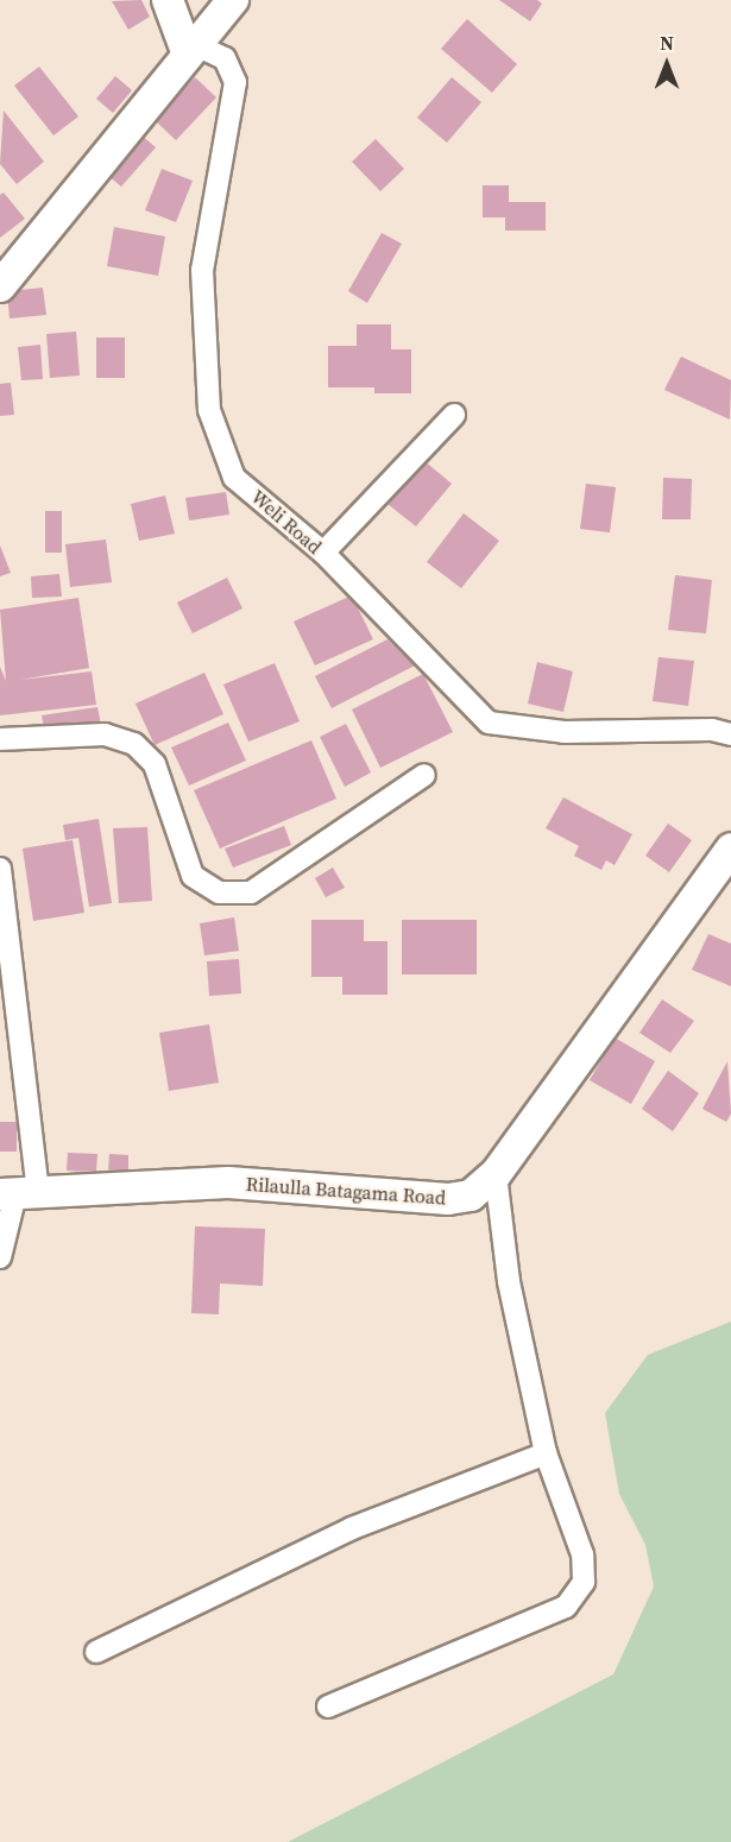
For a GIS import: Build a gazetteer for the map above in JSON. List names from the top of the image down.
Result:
{
  "streets": {
    "street": ["Weli Road", "Rilaulla Batagama Road"]
  },
  "north": "top"
}
